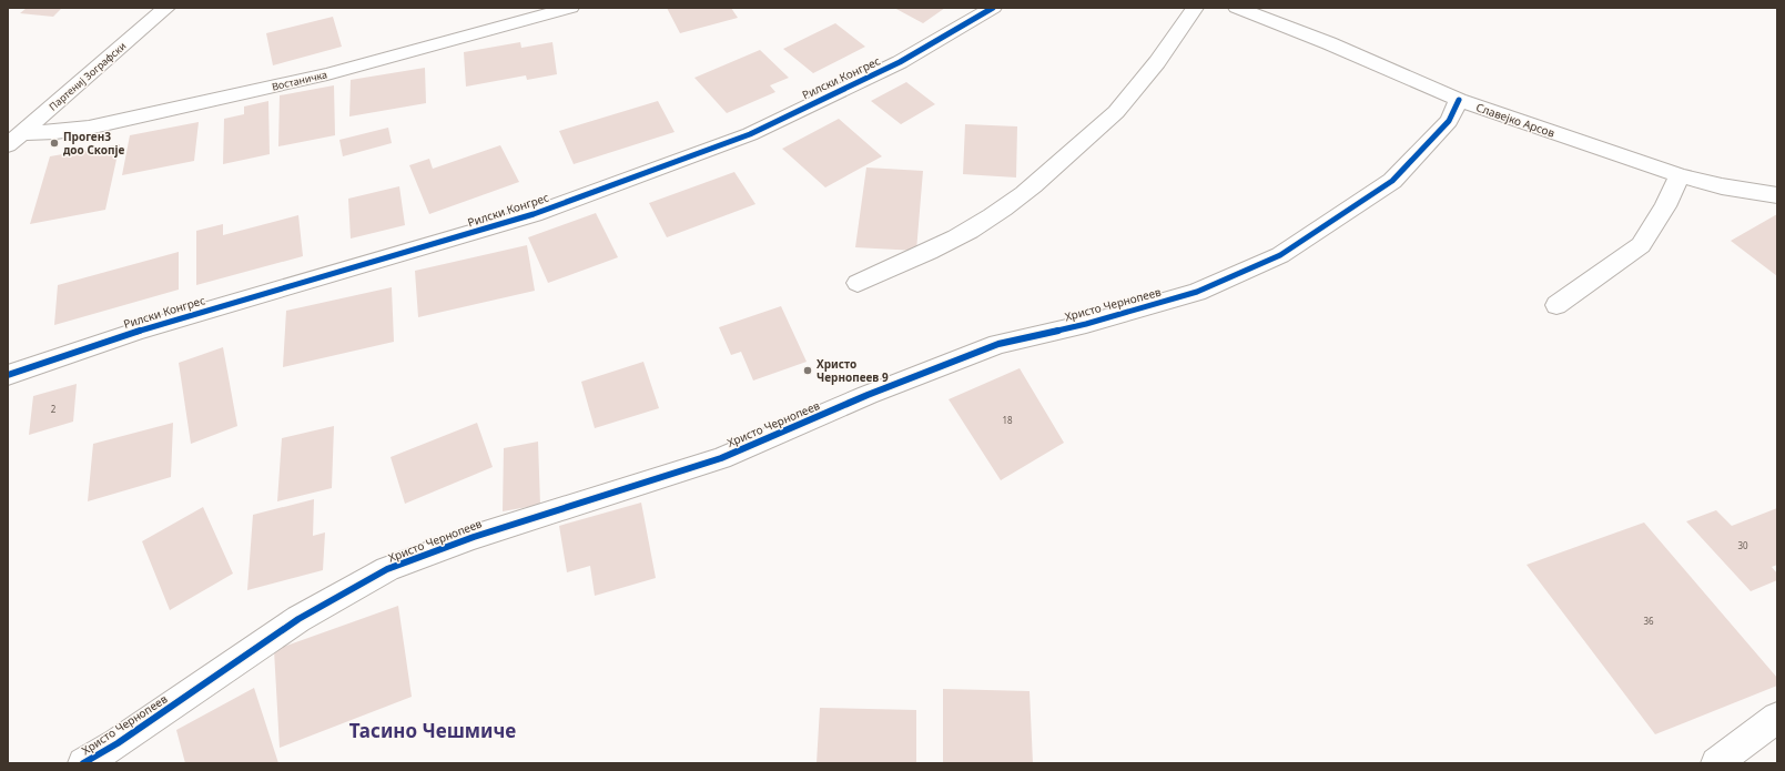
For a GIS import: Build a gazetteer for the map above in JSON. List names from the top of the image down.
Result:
{
  "streets": {
    "street": [
      "Партениј Зографски",
      "Рилски Конгрес",
      "Востаничка",
      "Славејко Арсов",
      "Христо Чернопеев"
    ]
  },
  "crossings": [
    ["Партениј Зографски", "Востаничка"],
    ["Славејко Арсов", "Христо Чернопеев"]
  ],
  "districts": ["Тасино Чешмиче"],
  "places": ["ПрогенЗ доо Скопје", "Христо Чернопеев 9"],
  "house_numbers": [
    "2",
    "18",
    "30",
    "36"
  ]
}
